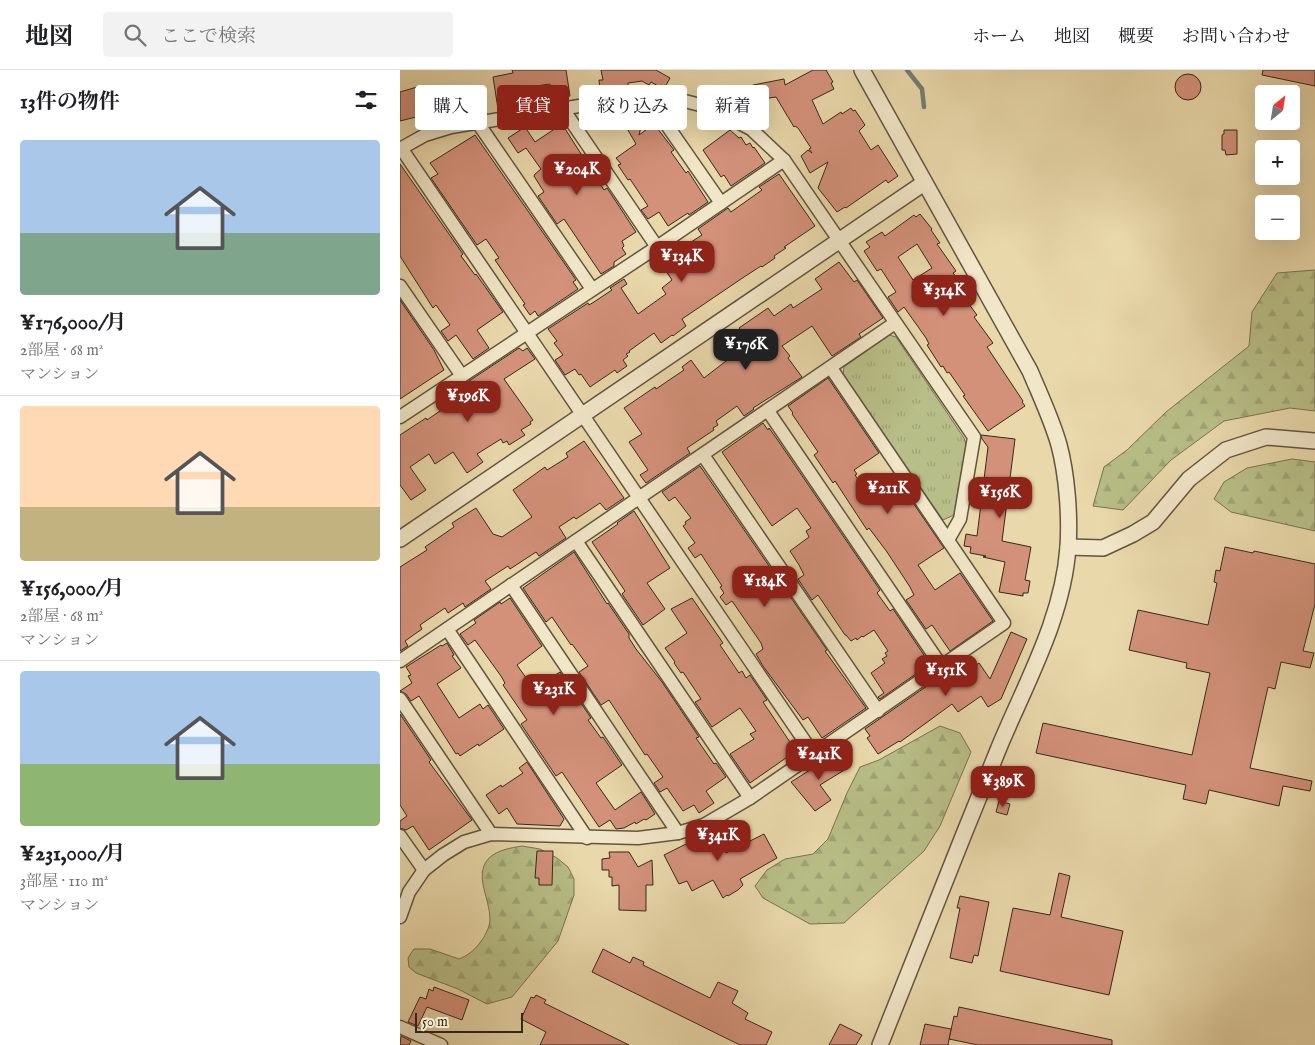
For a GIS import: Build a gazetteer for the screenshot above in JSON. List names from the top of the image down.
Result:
{
  "scale_bar": "50 m",
  "north": "top right",
  "page": {
    "header": "地図",
    "search": "ここで検索",
    "nav": [
      "ホーム",
      "地図",
      "概要",
      "お問い合わせ"
    ],
    "heading": "13件の物件",
    "map_buttons": ["+", "−"],
    "chip": [
      "購入",
      "賃貸",
      "絞り込み",
      "新着"
    ],
    "list": [
      {
        "name": "¥176,000/月",
        "note": "2部屋 · 68 m² · マンション"
      },
      {
        "name": "¥156,000/月",
        "note": "2部屋 · 68 m² · マンション"
      },
      {
        "name": "¥231,000/月",
        "note": "3部屋 · 110 m² · マンション"
      }
    ],
    "price": [
      "¥204K",
      "¥134K",
      "¥314K",
      "¥176K",
      "¥196K",
      "¥211K",
      "¥156K",
      "¥184K",
      "¥151K",
      "¥231K",
      "¥241K",
      "¥389K",
      "¥341K"
    ],
    "scale": "50 m"
  }
}
